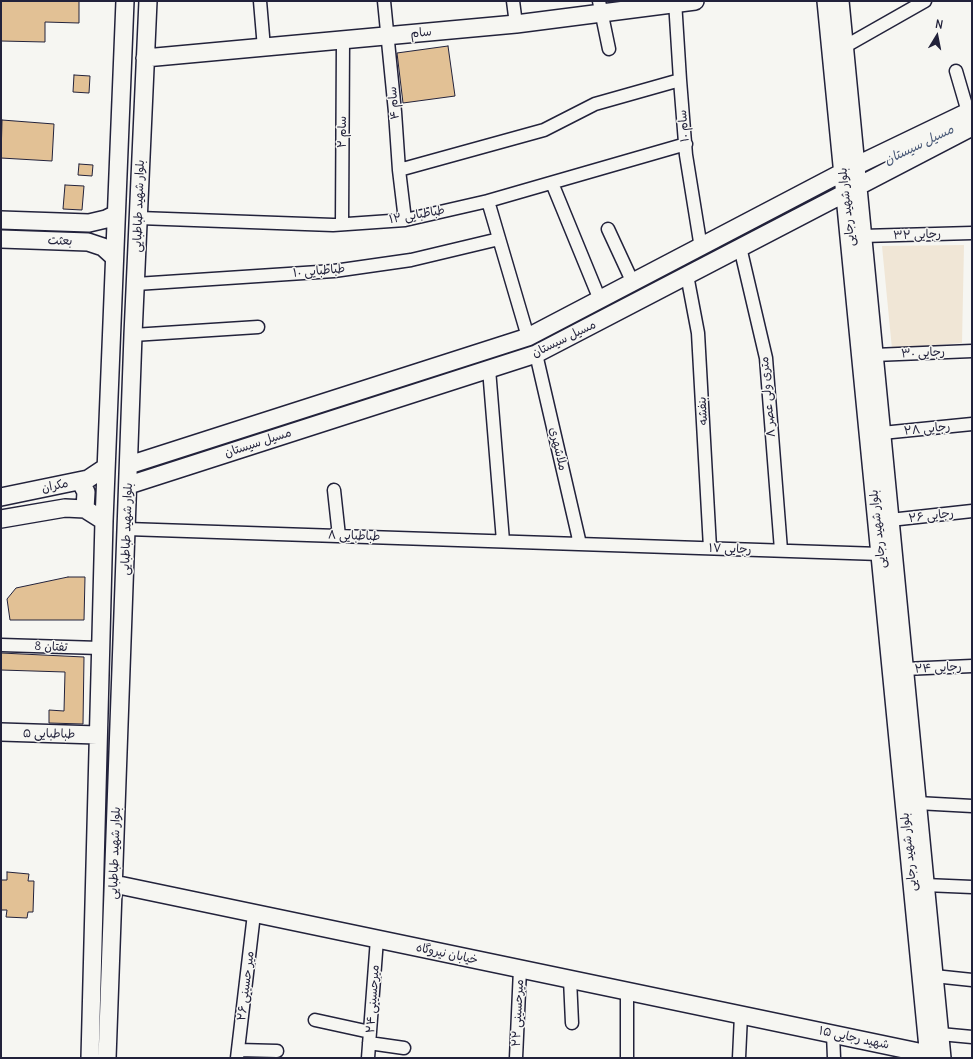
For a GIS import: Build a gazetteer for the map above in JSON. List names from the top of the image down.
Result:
{
  "streets": {
    "main road": [
      "سام",
      "بلوار شهید طباطبایی",
      "بلوار شهید رجایی",
      "بعثت",
      "مسیل سیستان",
      "مکران",
      "طباطبایی ۵",
      "خیابان نیروگاه",
      "شهید رجایی ۱۵"
    ],
    "street": [
      "سام ۴",
      "سام ۱۰",
      "سام ۲",
      "طباطبایی ۱۲",
      "رجایی ۳۲",
      "طباطبایی ۱۰",
      "رجایی ۳۰",
      "۸ متری ولی عصر",
      "بنفشه",
      "رجایی ۲۸",
      "ملاشهری",
      "رجایی ۲۶",
      "طباطبایی ۸",
      "رجایی ۱۷",
      "تفتان 8",
      "رجایی ۲۴",
      "میر حسینی ۲۶",
      "میرحسینی ۲۴",
      "میرحسینی ۲۲"
    ]
  },
  "crossings": [
    ["سام", "سام ۴"],
    ["سام", "سام ۱۰"],
    ["سام", "سام ۲"],
    ["سام", "بلوار شهید طباطبایی"],
    ["سام ۴", "طباطبایی ۱۲"],
    ["سام ۱۰", "طباطبایی ۱۲"],
    ["سام ۱۰", "مسیل سیستان"],
    ["سام ۲", "طباطبایی ۱۲"],
    ["بلوار شهید طباطبایی", "طباطبایی ۱۲"],
    ["بلوار شهید طباطبایی", "بعثت"],
    ["بلوار شهید طباطبایی", "طباطبایی ۱۰"],
    ["بلوار شهید طباطبایی", "مسیل سیستان"],
    ["بلوار شهید طباطبایی", "مکران"],
    ["بلوار شهید طباطبایی", "طباطبایی ۸"],
    ["بلوار شهید طباطبایی", "تفتان 8"],
    ["بلوار شهید طباطبایی", "طباطبایی ۵"],
    ["بلوار شهید طباطبایی", "خیابان نیروگاه"],
    ["بلوار شهید رجایی", "رجایی ۳۲"],
    ["بلوار شهید رجایی", "مسیل سیستان"],
    ["بلوار شهید رجایی", "رجایی ۳۰"],
    ["بلوار شهید رجایی", "رجایی ۲۸"],
    ["بلوار شهید رجایی", "رجایی ۲۶"],
    ["بلوار شهید رجایی", "رجایی ۱۷"],
    ["بلوار شهید رجایی", "رجایی ۲۴"],
    ["بلوار شهید رجایی", "شهید رجایی ۱۵"],
    ["مسیل سیستان", "۸ متری ولی عصر"],
    ["مسیل سیستان", "بنفشه"],
    ["مسیل سیستان", "ملاشهری"],
    ["۸ متری ولی عصر", "رجایی ۱۷"],
    ["بنفشه", "رجایی ۱۷"],
    ["ملاشهری", "طباطبایی ۸"],
    ["ملاشهری", "رجایی ۱۷"],
    ["طباطبایی ۸", "رجایی ۱۷"],
    ["خیابان نیروگاه", "میر حسینی ۲۶"],
    ["خیابان نیروگاه", "میرحسینی ۲۴"],
    ["خیابان نیروگاه", "میرحسینی ۲۲"],
    ["خیابان نیروگاه", "شهید رجایی ۱۵"]
  ],
  "water": ["مسیل سیستان"],
  "north": "top"
}
